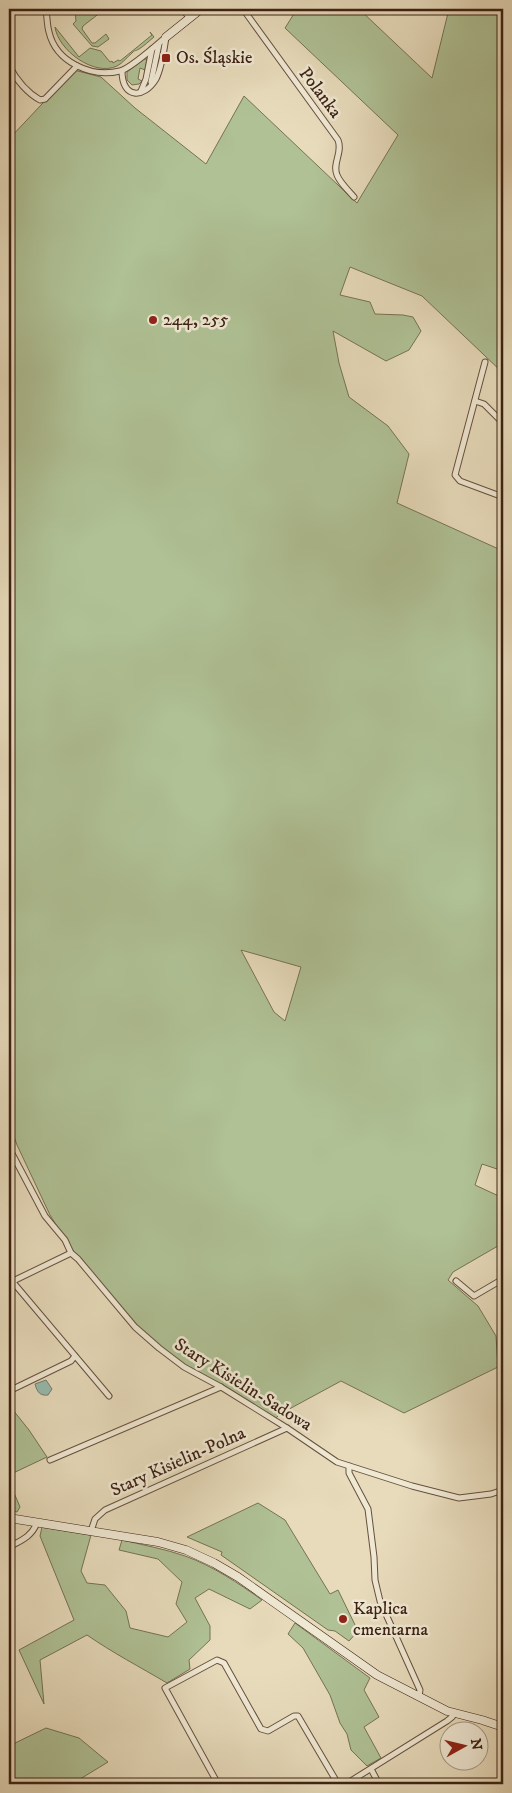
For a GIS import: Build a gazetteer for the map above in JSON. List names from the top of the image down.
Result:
{
  "streets": {
    "street": ["Polanka", "Stary Kisielin-Sadowa", "Stary Kisielin-Polna"]
  },
  "crossings": [
    ["Stary Kisielin-Sadowa", "Stary Kisielin-Polna"]
  ],
  "places": {
    "transit": ["Os. Śląskie"],
    "other": ["244, 255", "Kaplica cmentarna"]
  },
  "north": "right"
}
